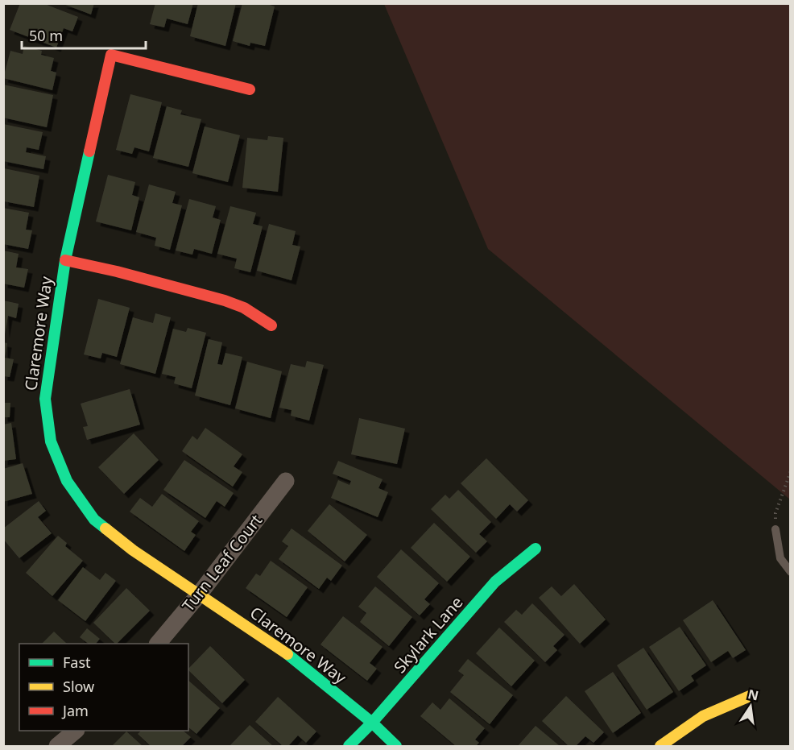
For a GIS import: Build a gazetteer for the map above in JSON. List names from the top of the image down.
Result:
{
  "streets": {
    "street": ["Claremore Way", "Turn Leaf Court", "Skylark Lane"]
  },
  "crossings": [
    ["Claremore Way", "Turn Leaf Court"],
    ["Claremore Way", "Skylark Lane"]
  ],
  "legend": ["Fast", "Slow", "Jam"],
  "scale_bar": "50 m",
  "north": "top"
}
